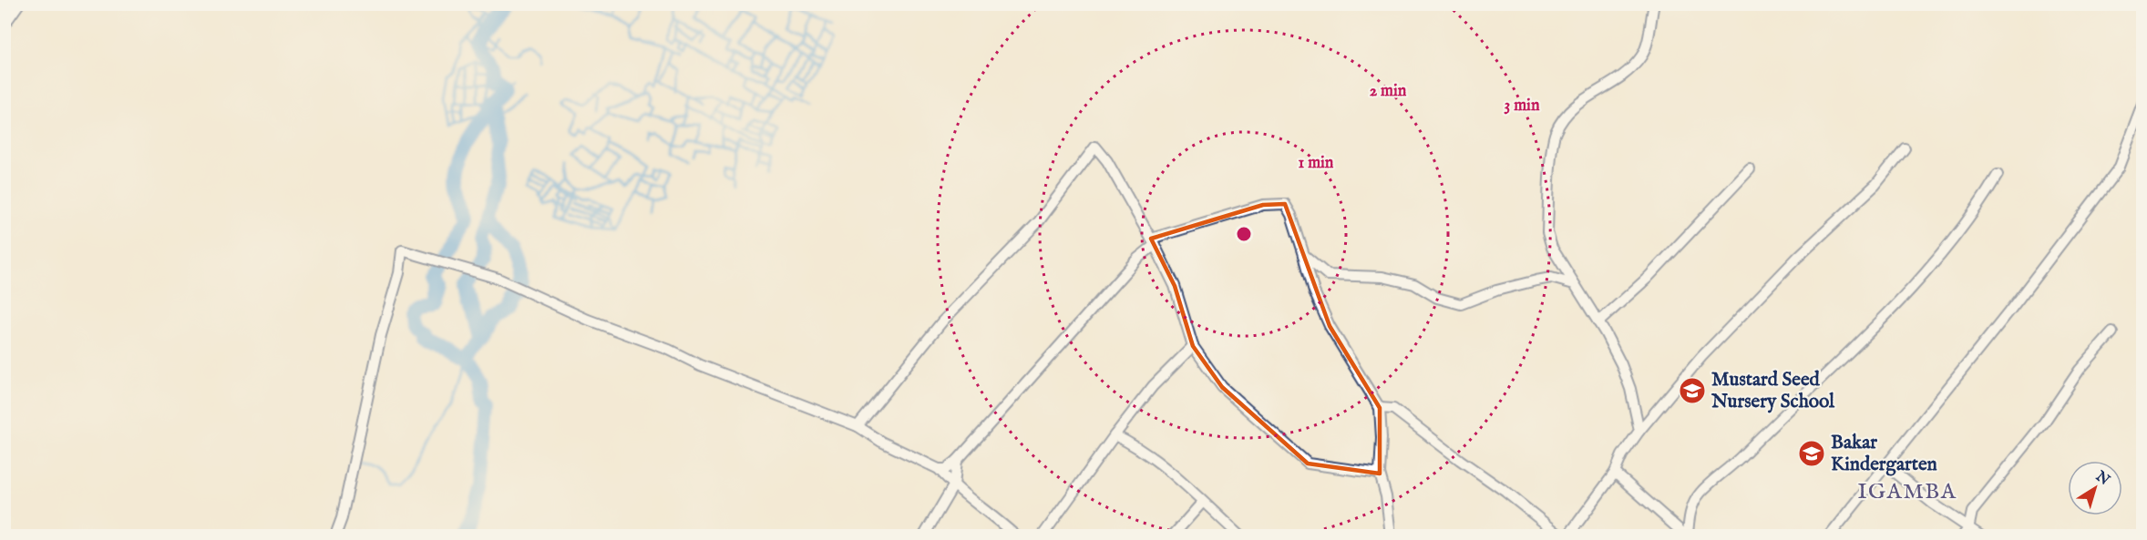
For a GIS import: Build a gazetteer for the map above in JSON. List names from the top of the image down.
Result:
{
  "districts": ["IGAMBA"],
  "places": {
    "school or university": ["Mustard Seed Nursery School", "Bakar Kindergarten"]
  },
  "north": "top right",
  "rings": ["2 min", "3 min", "1 min"]
}
